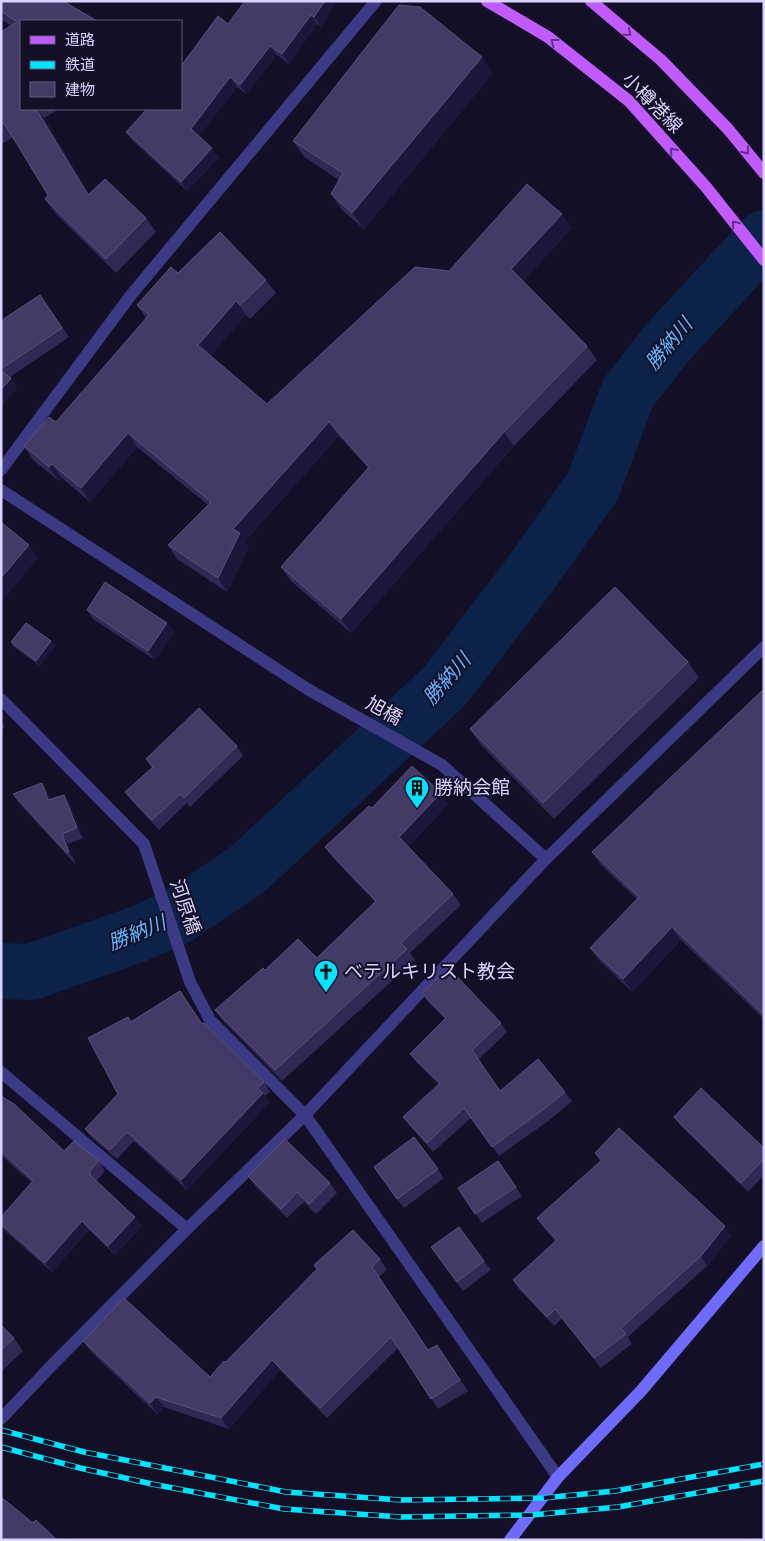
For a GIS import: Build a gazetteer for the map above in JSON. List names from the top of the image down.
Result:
{
  "streets": {
    "main road": ["小樽港線"],
    "street": ["旭橋", "河原橋"]
  },
  "water": ["勝納川"],
  "places": {
    "building": ["勝納会館"],
    "church": ["べテルキリスト教会"]
  },
  "legend": ["道路", "鉄道", "建物"]
}
